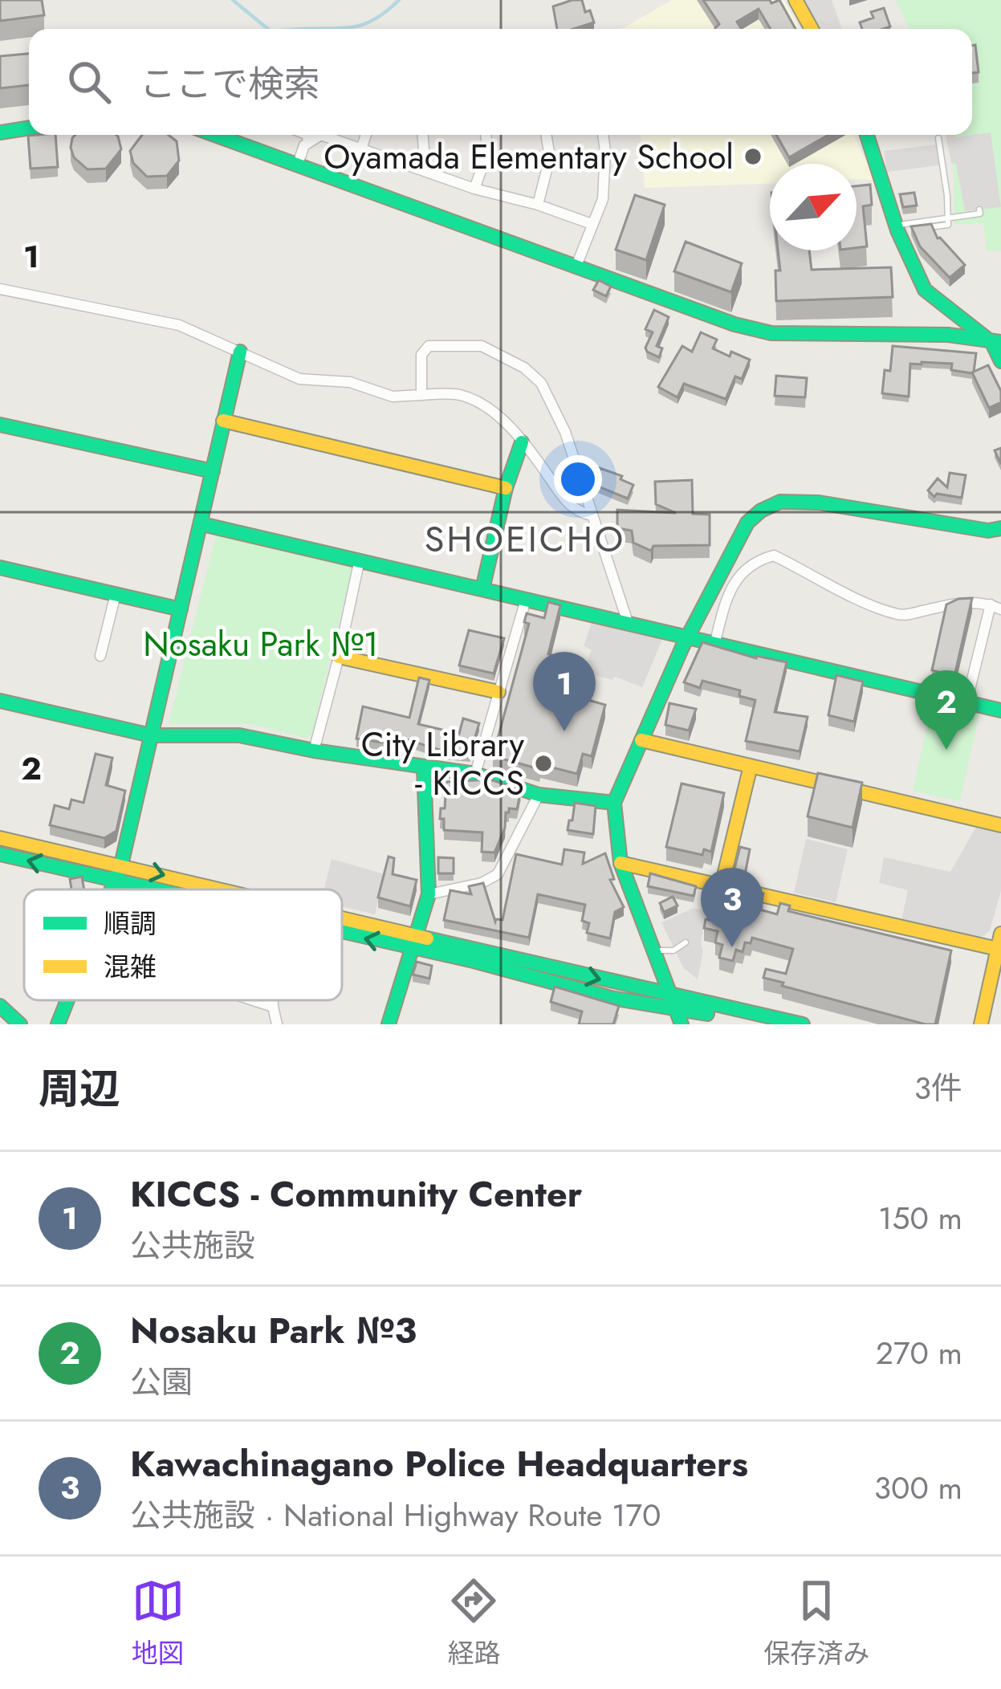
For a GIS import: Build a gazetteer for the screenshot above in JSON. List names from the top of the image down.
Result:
{
  "districts": ["SHOEICHO"],
  "parks": ["Nosaku Park №1"],
  "places": ["Oyamada Elementary School", "City Library - KICCS"],
  "legend": ["順調", "混雑"],
  "north": "top right",
  "page": {
    "search": "ここで検索",
    "pins": ["1", "2", "3"],
    "heading": ["周辺", "3件"],
    "list": [
      {
        "mark": "1",
        "name": "KICCS - Community Center",
        "note": "公共施設",
        "value": "150 m"
      },
      {
        "mark": "2",
        "name": "Nosaku Park №3",
        "note": "公園",
        "value": "270 m"
      },
      {
        "mark": "3",
        "name": "Kawachinagano Police Headquarters",
        "note": "公共施設 · National Highway Route 170",
        "value": "300 m"
      }
    ],
    "nav": ["地図", "経路", "保存済み"]
  },
  "grid": {
    "rows": ["1", "2"]
  }
}
